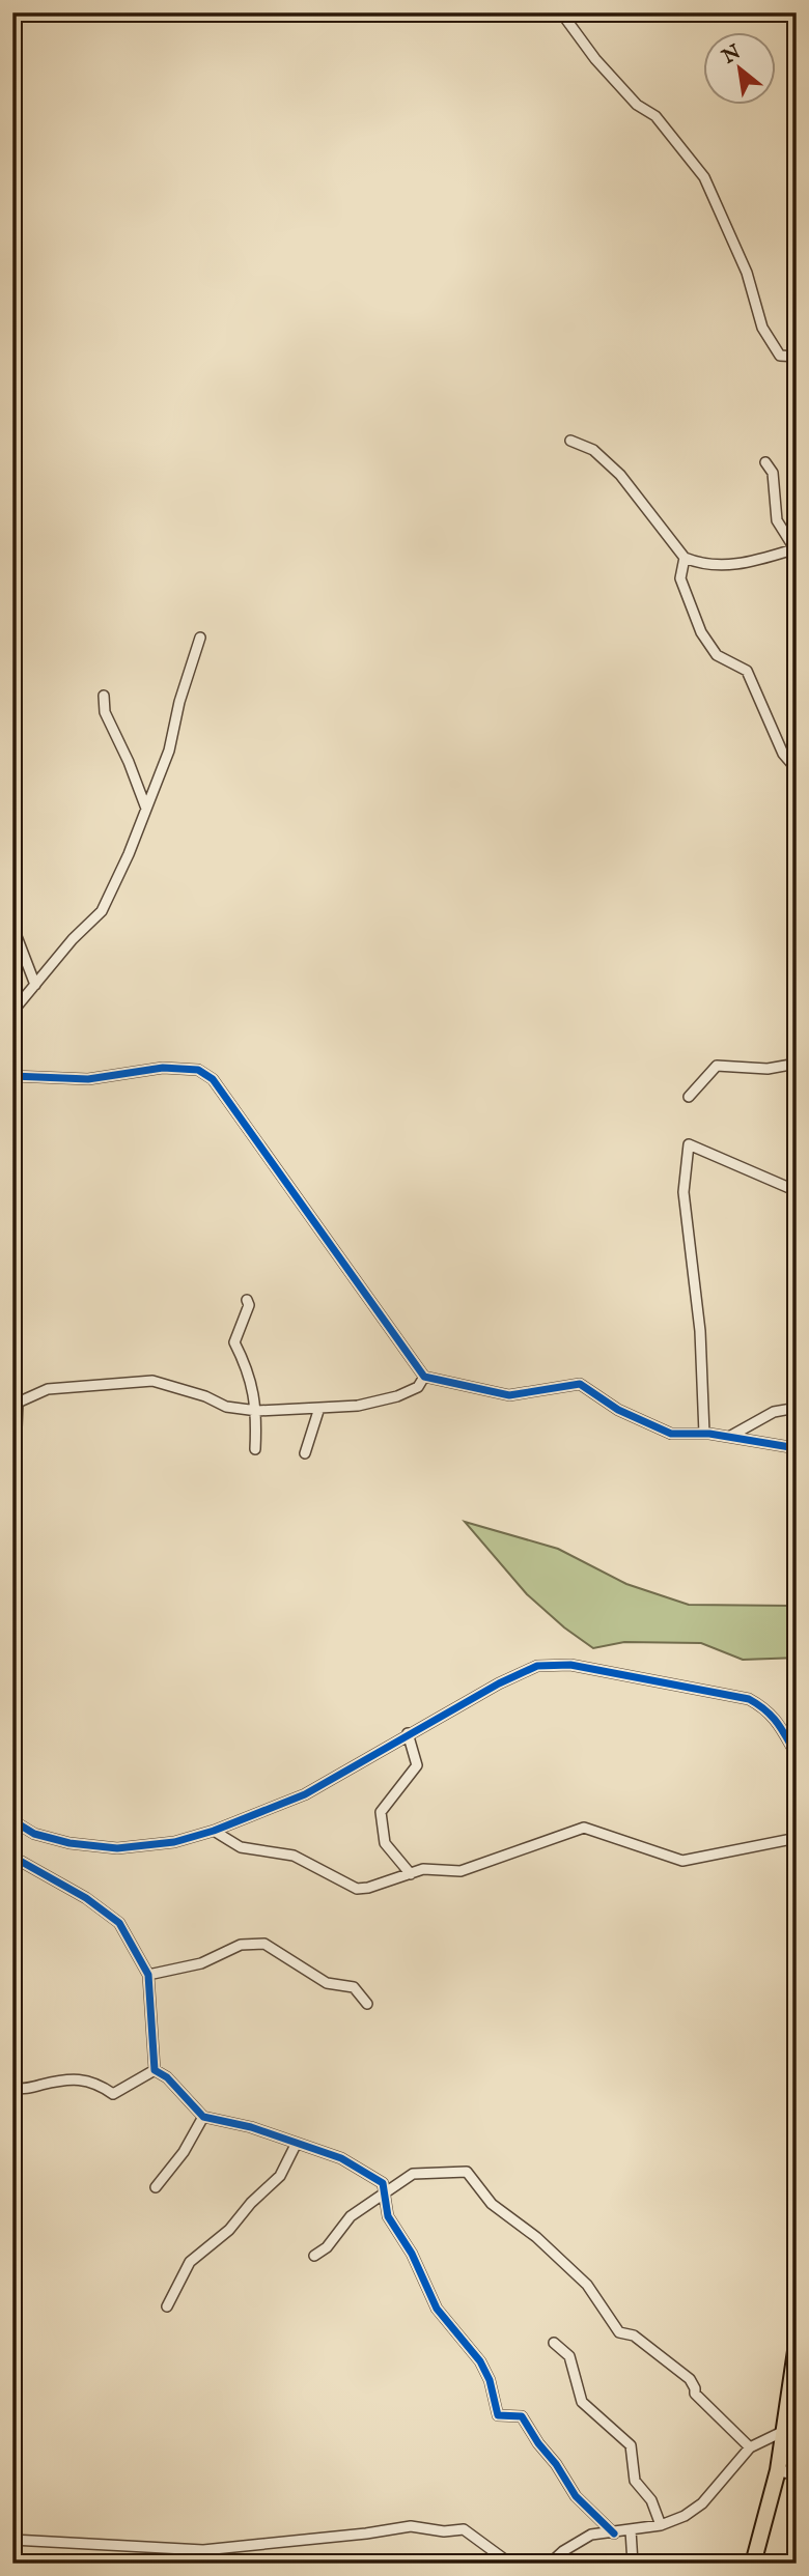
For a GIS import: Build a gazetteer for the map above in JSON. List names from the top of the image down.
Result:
{
  "north": "top left"
}
